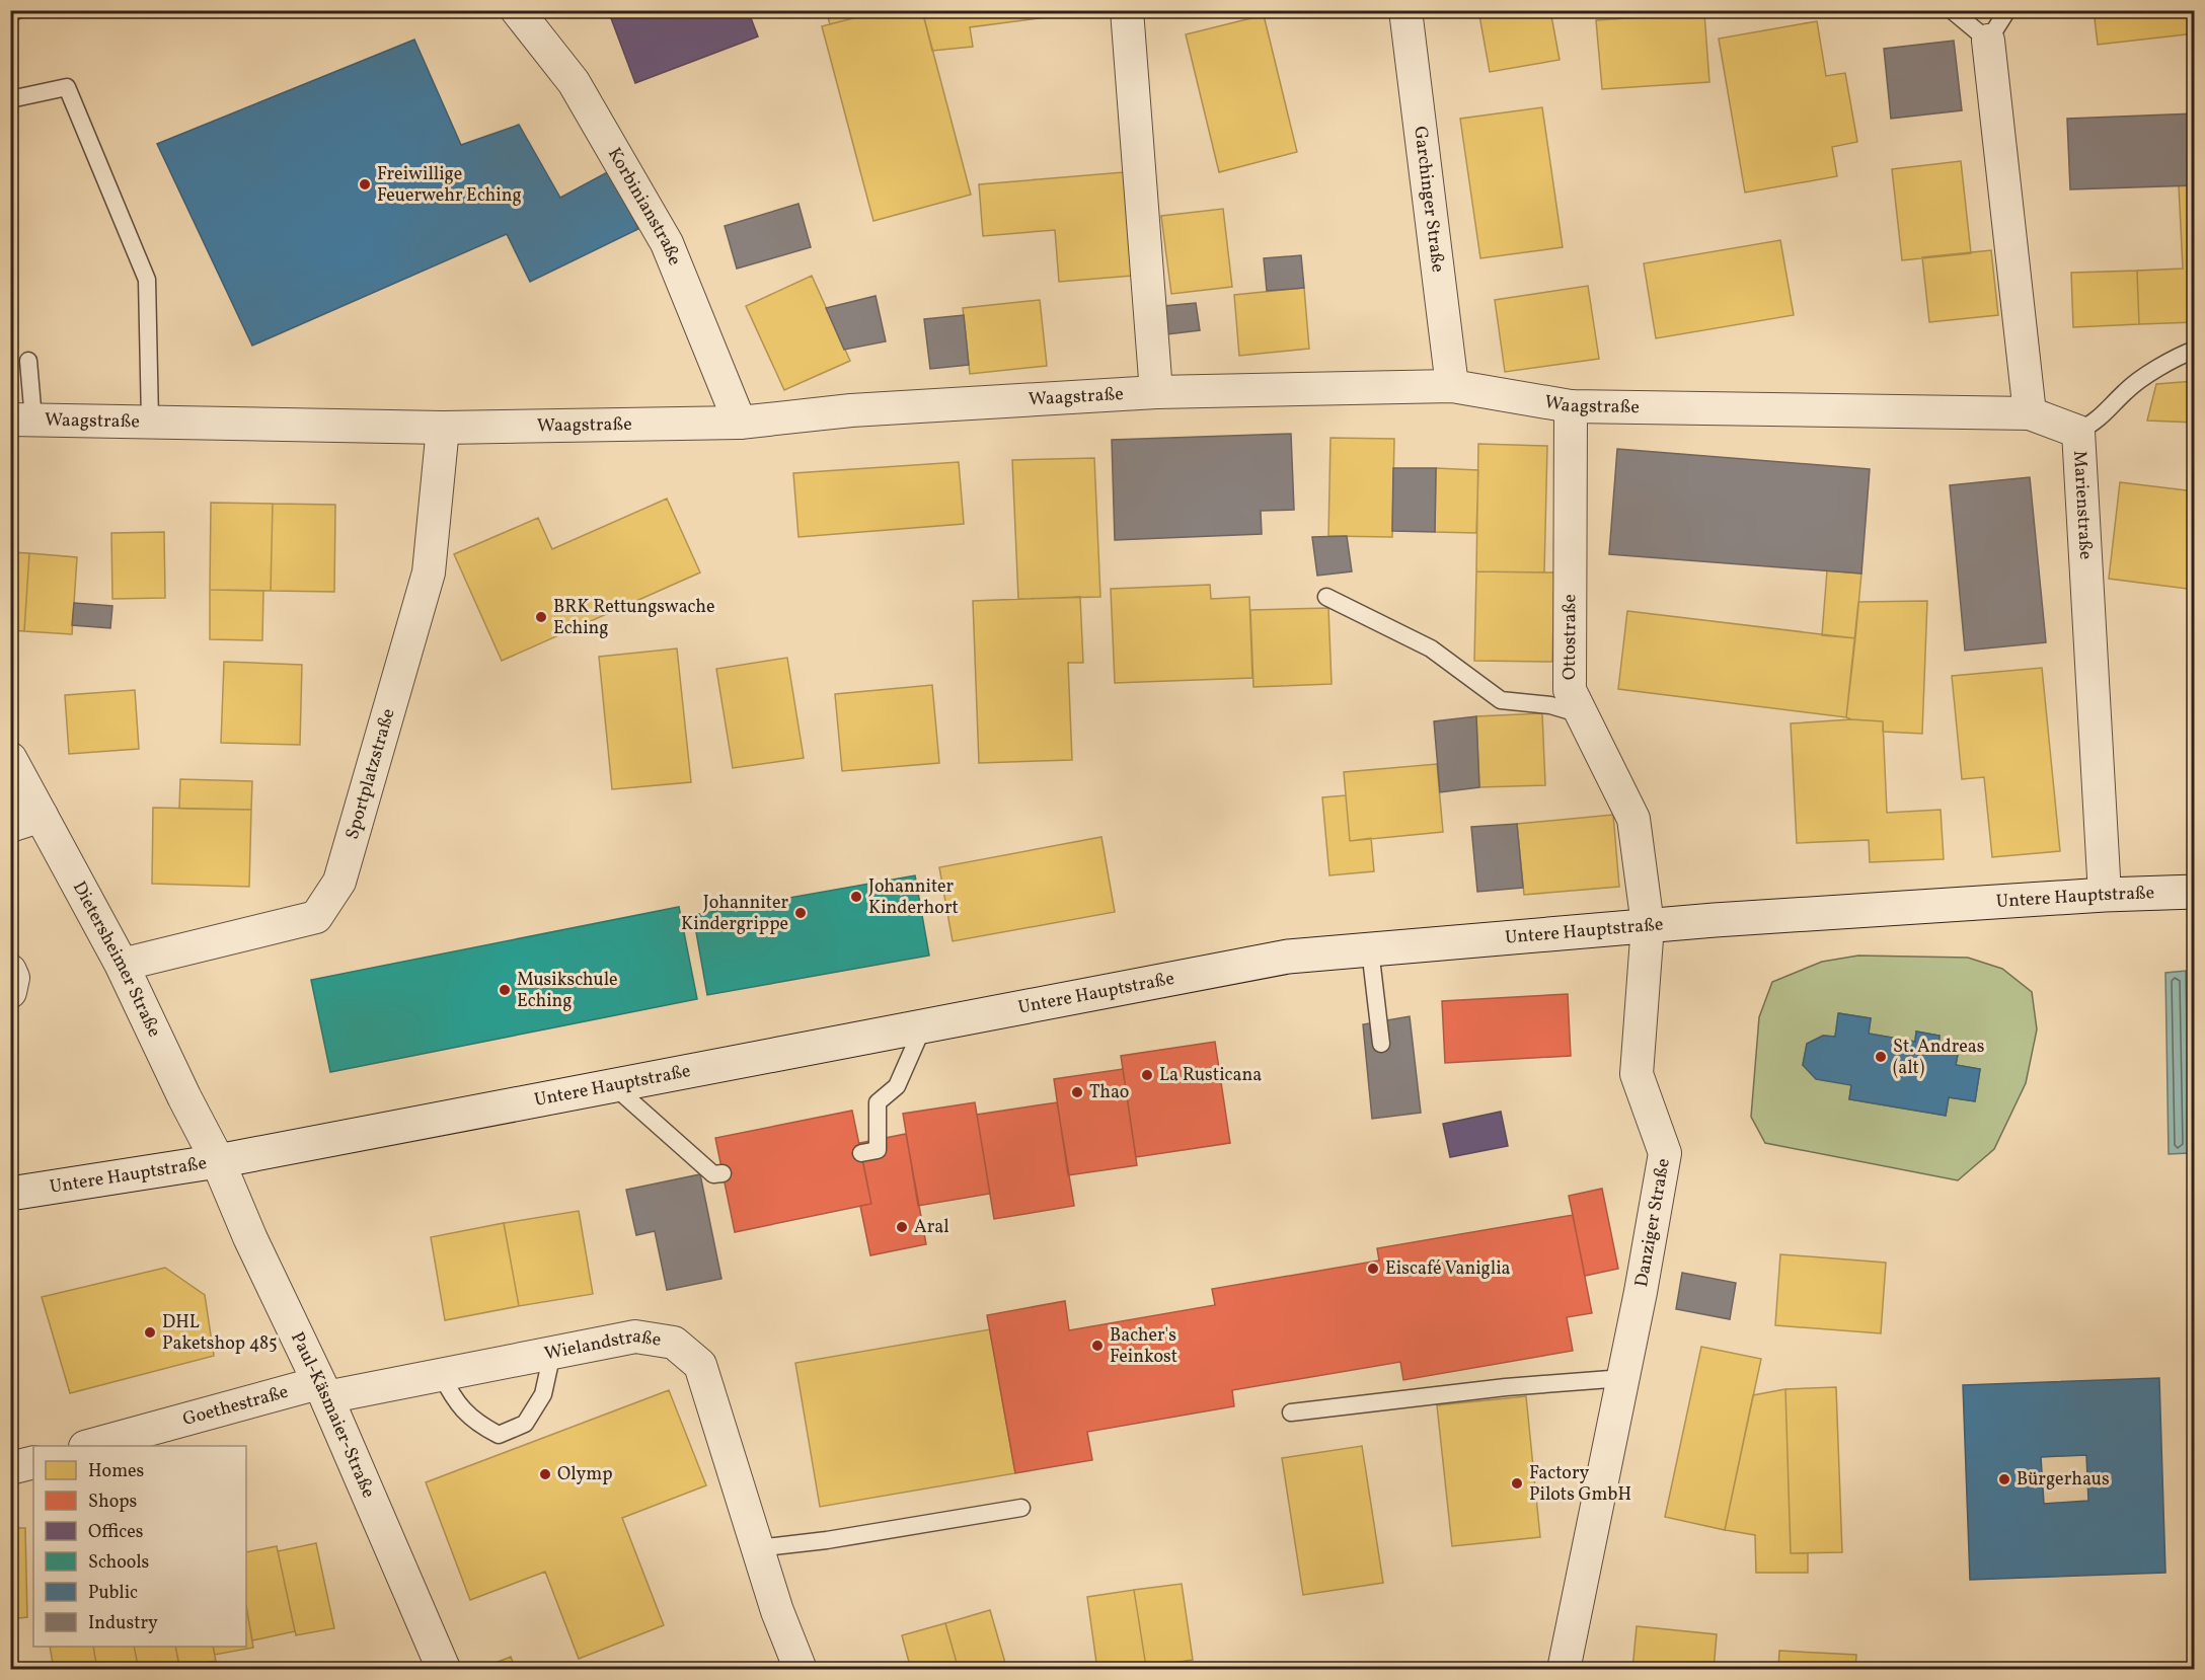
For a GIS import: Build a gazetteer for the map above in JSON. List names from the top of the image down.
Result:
{
  "streets": {
    "main road": ["Untere Hauptstraße", "Dietersheimer Straße", "Paul-Käsmaier-Straße"],
    "street": [
      "Garchinger Straße",
      "Korbinianstraße",
      "Waagstraße",
      "Marienstraße",
      "Ottostraße",
      "Sportplatzstraße",
      "Danziger Straße",
      "Wielandstraße",
      "Goethestraße"
    ]
  },
  "crossings": [
    ["Garchinger Straße", "Waagstraße"],
    ["Korbinianstraße", "Waagstraße"],
    ["Waagstraße", "Marienstraße"],
    ["Waagstraße", "Ottostraße"],
    ["Waagstraße", "Sportplatzstraße"],
    ["Marienstraße", "Untere Hauptstraße"],
    ["Ottostraße", "Untere Hauptstraße"],
    ["Ottostraße", "Danziger Straße"],
    ["Sportplatzstraße", "Dietersheimer Straße"],
    ["Untere Hauptstraße", "Dietersheimer Straße"],
    ["Untere Hauptstraße", "Danziger Straße"],
    ["Untere Hauptstraße", "Paul-Käsmaier-Straße"],
    ["Dietersheimer Straße", "Paul-Käsmaier-Straße"],
    ["Wielandstraße", "Goethestraße"],
    ["Wielandstraße", "Paul-Käsmaier-Straße"],
    ["Goethestraße", "Paul-Käsmaier-Straße"]
  ],
  "places": [
    "Freiwillige Feuerwehr Eching",
    "BRK Rettungswache Eching",
    "Johanniter Kinderhort",
    "Johanniter Kindergrippe",
    "Musikschule Eching",
    "St. Andreas (alt)",
    "La Rusticana",
    "Thao",
    "Aral",
    "Eiscafé Vaniglia",
    "DHL Paketshop 485",
    "Bacher's Feinkost",
    "Olymp",
    "Bürgerhaus",
    "Factory Pilots GmbH"
  ],
  "legend": [
    "Homes",
    "Shops",
    "Offices",
    "Schools",
    "Public",
    "Industry"
  ]
}
